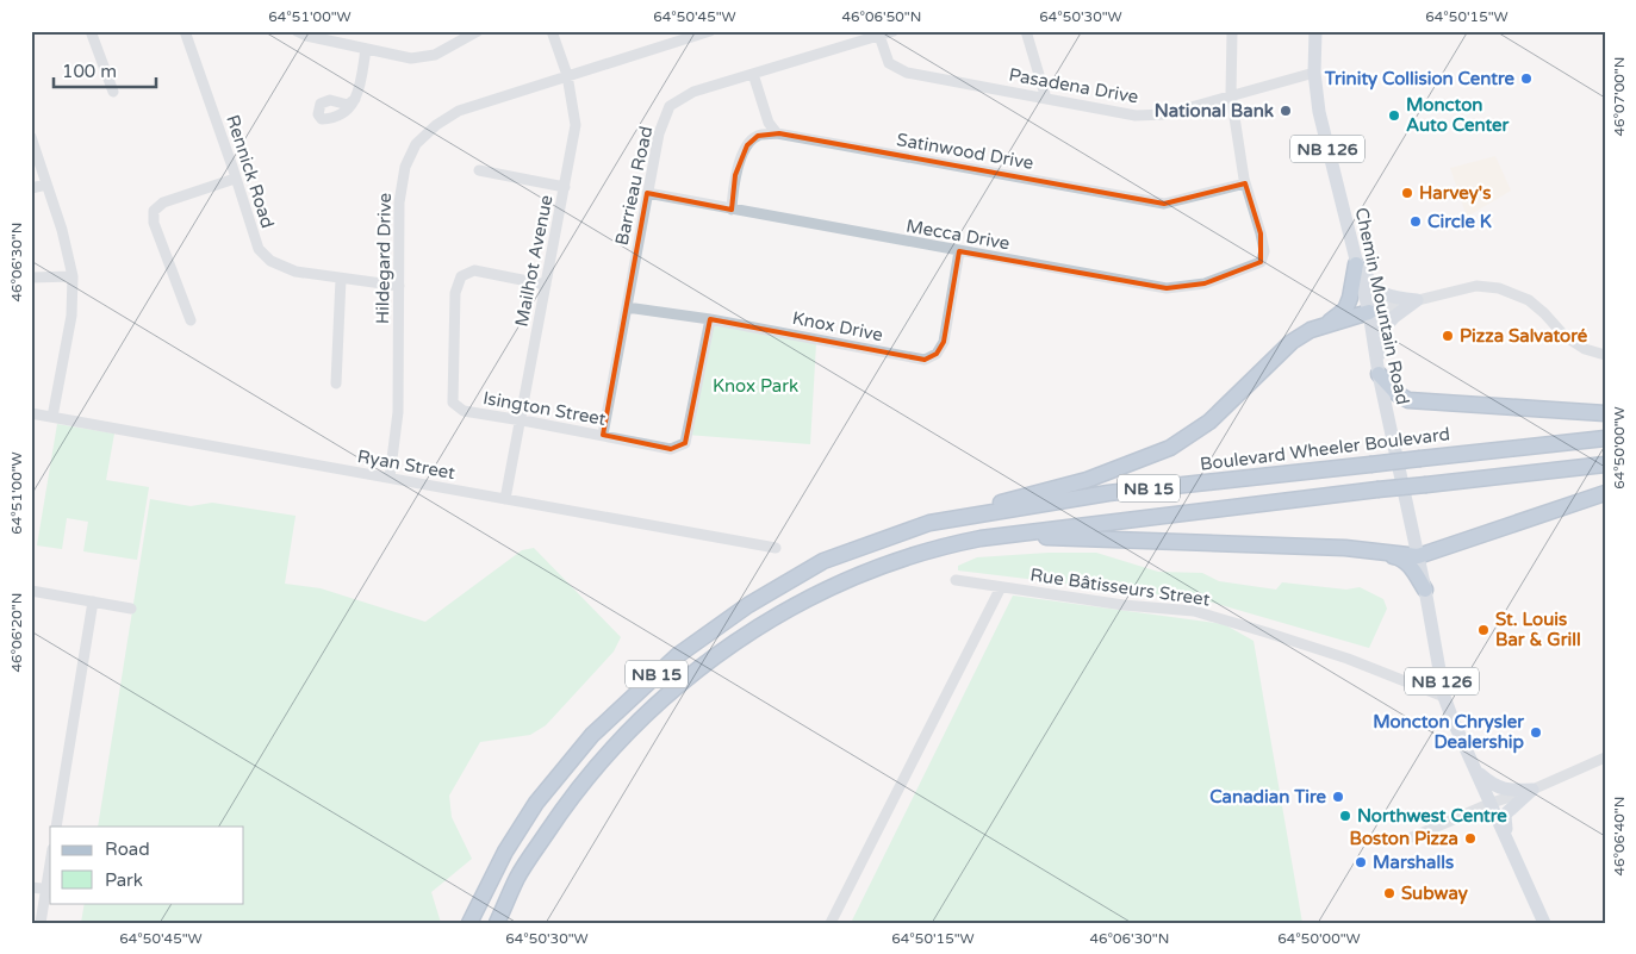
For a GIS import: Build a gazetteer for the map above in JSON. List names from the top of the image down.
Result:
{
  "streets": {
    "highway": ["Boulevard Wheeler Boulevard", "NB 15"],
    "main road": ["NB 126", "Chemin Mountain Road"],
    "street": [
      "Pasadena Drive",
      "Satinwood Drive",
      "Rennick Road",
      "Barrieau Road",
      "Mecca Drive",
      "Hildegard Drive",
      "Mailhot Avenue",
      "Knox Drive",
      "Isington Street",
      "Ryan Street",
      "Rue Bâtisseurs Street"
    ]
  },
  "crossings": [
    ["Pasadena Drive", "Barrieau Road"],
    ["Pasadena Drive", "Chemin Mountain Road"],
    ["Satinwood Drive", "Mecca Drive"],
    ["Rennick Road", "Hildegard Drive"],
    ["Barrieau Road", "Mecca Drive"],
    ["Barrieau Road", "Knox Drive"],
    ["Barrieau Road", "Isington Street"],
    ["Mecca Drive", "Knox Drive"],
    ["Hildegard Drive", "Mailhot Avenue"],
    ["Hildegard Drive", "Ryan Street"],
    ["Mailhot Avenue", "Isington Street"],
    ["Mailhot Avenue", "Ryan Street"],
    ["Chemin Mountain Road", "Rue Bâtisseurs Street"],
    ["Knox Drive", "Isington Street"]
  ],
  "parks": ["Knox Park"],
  "places": [
    "Trinity Collision Centre",
    "National Bank",
    "Moncton Auto Center",
    "Harvey's",
    "Circle K",
    "Pizza Salvatoré",
    "St. Louis Bar & Grill",
    "Moncton Chrysler Dealership",
    "Canadian Tire",
    "Northwest Centre",
    "Boston Pizza",
    "Marshalls",
    "Subway"
  ],
  "legend": ["Road", "Park"],
  "scale_bar": "100 m",
  "coordinates": [
    "64°51'00\"W",
    "64°50'45\"W",
    "46°06'50\"N",
    "64°50'30\"W",
    "64°50'15\"W",
    "46°07'00\"N",
    "46°06'30\"N",
    "64°50'00\"W",
    "46°06'20\"N",
    "46°06'40\"N"
  ]
}
